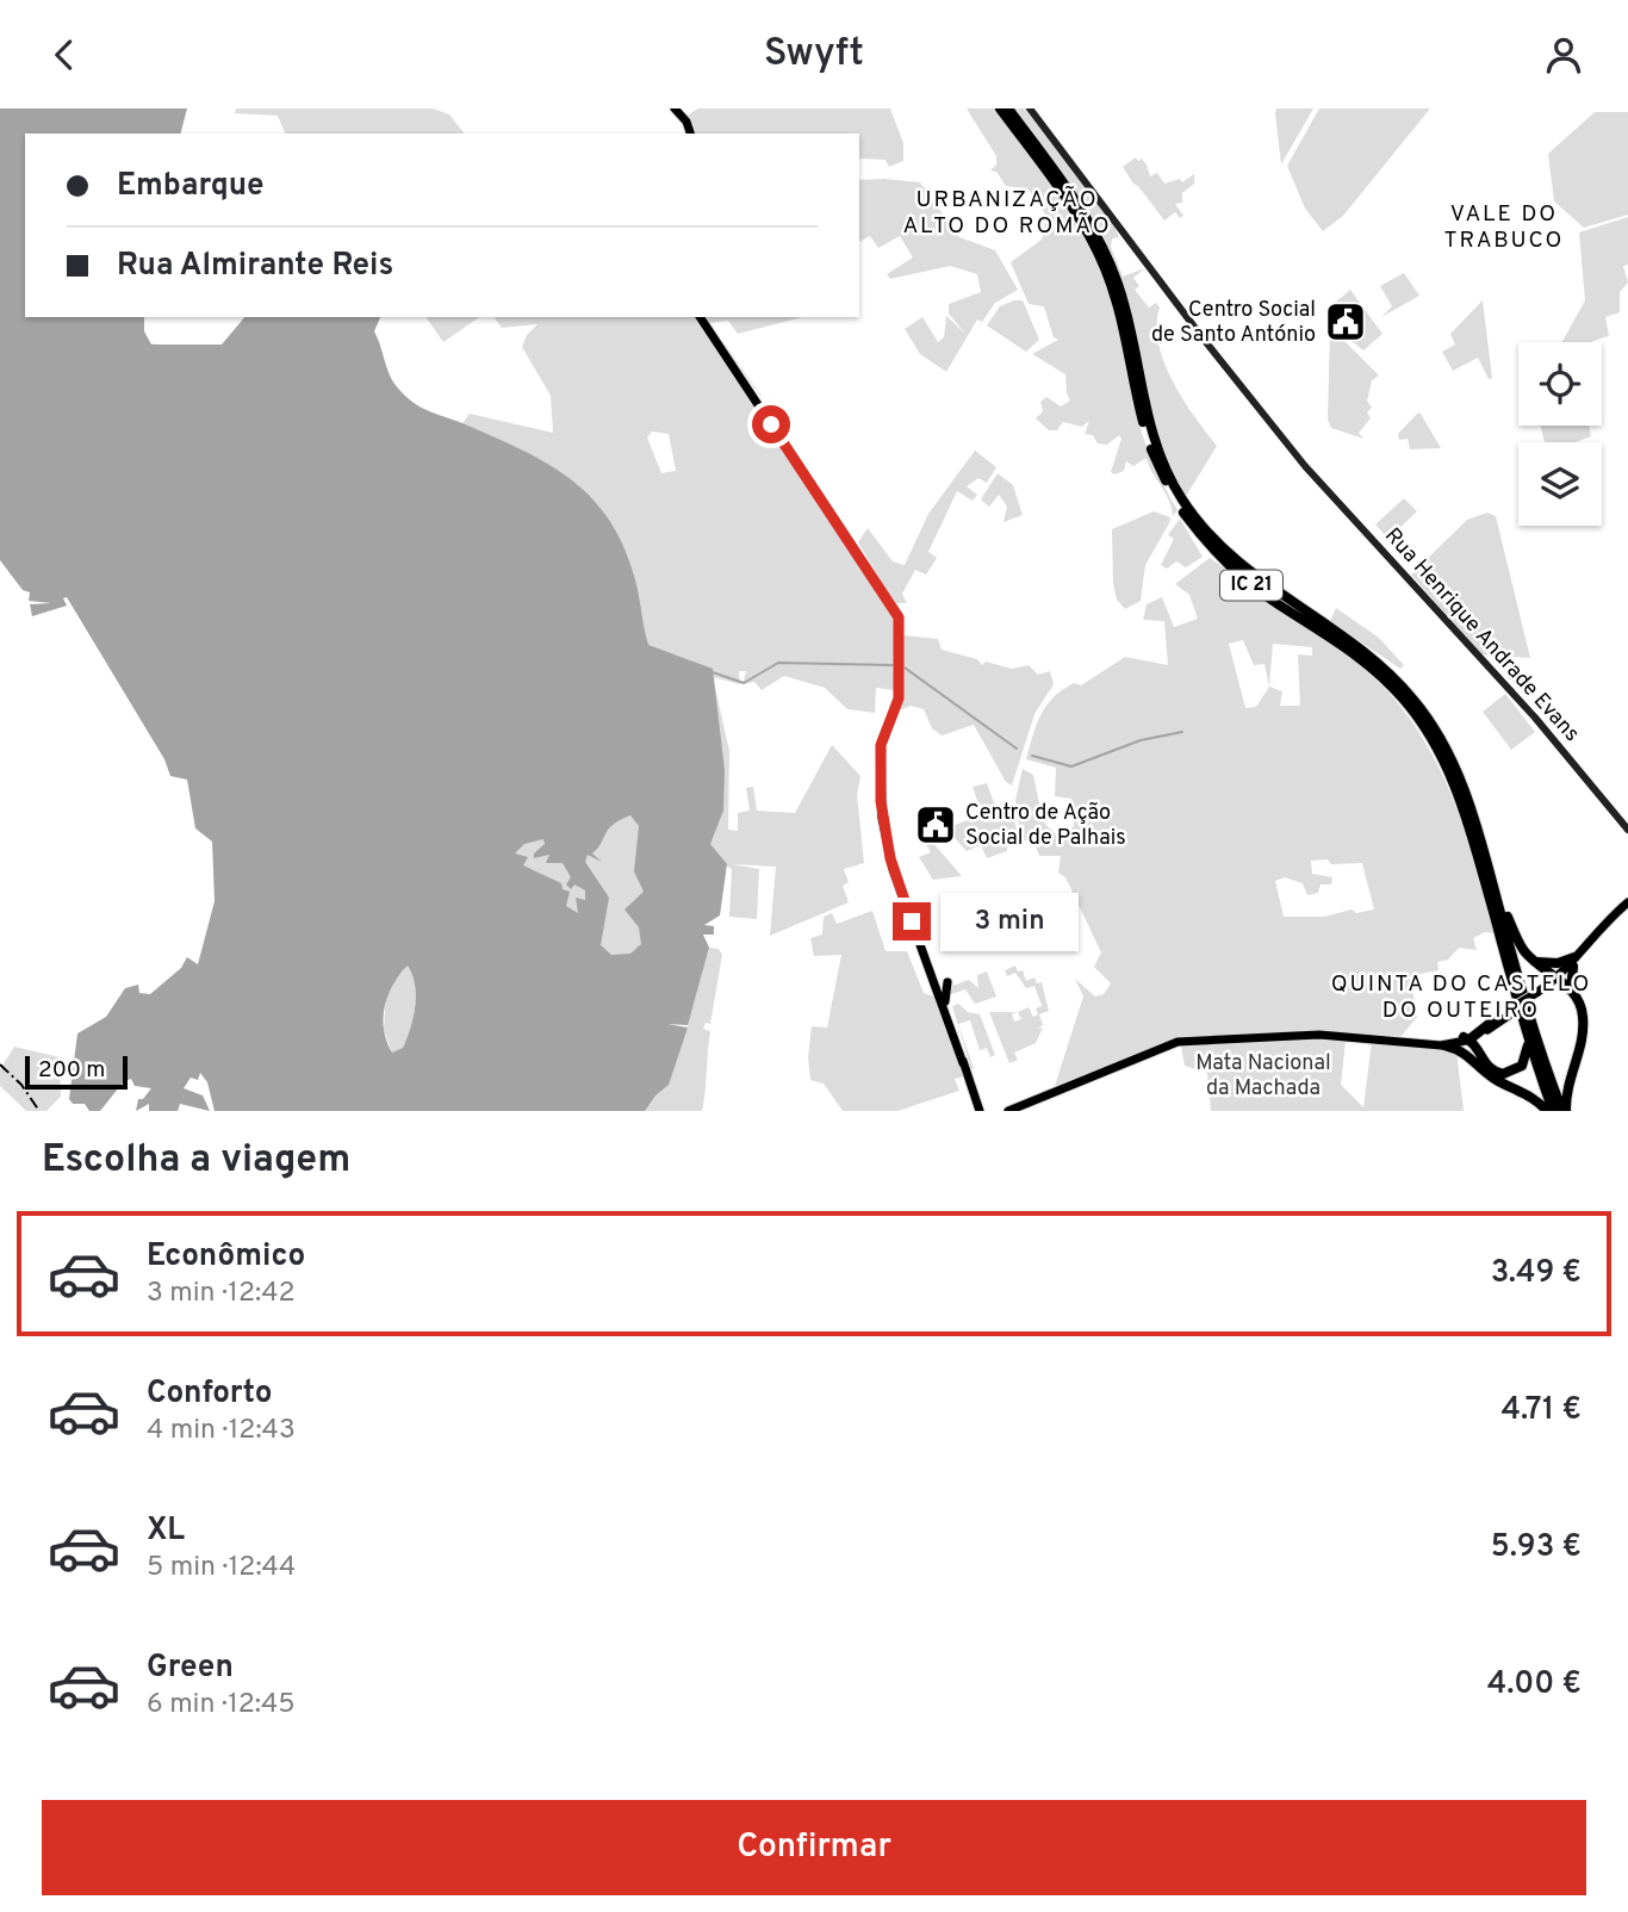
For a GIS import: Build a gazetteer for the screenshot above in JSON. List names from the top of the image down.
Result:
{
  "streets": {
    "highway": ["IC 21"],
    "main road": ["Rua Henrique Andrade Evans"]
  },
  "districts": ["URBANIZAÇÃO ALTO DO ROMÃO", "VALE DO TRABUCO", "QUINTA DO CASTELO DO OUTEIRO"],
  "parks": ["Mata Nacional da Machada"],
  "places": {
    "public building": ["Centro Social de Santo António", "Centro de Ação Social de Palhais"]
  },
  "scale_bar": "200 m",
  "page": {
    "header": "Swyft",
    "banner": ["Embarque", "Rua Almirante Reis"],
    "bubble": "3 min",
    "scale": "200 m",
    "heading": "Escolha a viagem",
    "list": [
      {
        "name": "Econômico",
        "note": "3 min · 12:42",
        "value": "3.49 €"
      },
      {
        "name": "Conforto",
        "note": "4 min · 12:43",
        "value": "4.71 €"
      },
      {
        "name": "XL",
        "note": "5 min · 12:44",
        "value": "5.93 €"
      },
      {
        "name": "Green",
        "note": "6 min · 12:45",
        "value": "4.00 €"
      }
    ],
    "buttons": "Confirmar"
  }
}
